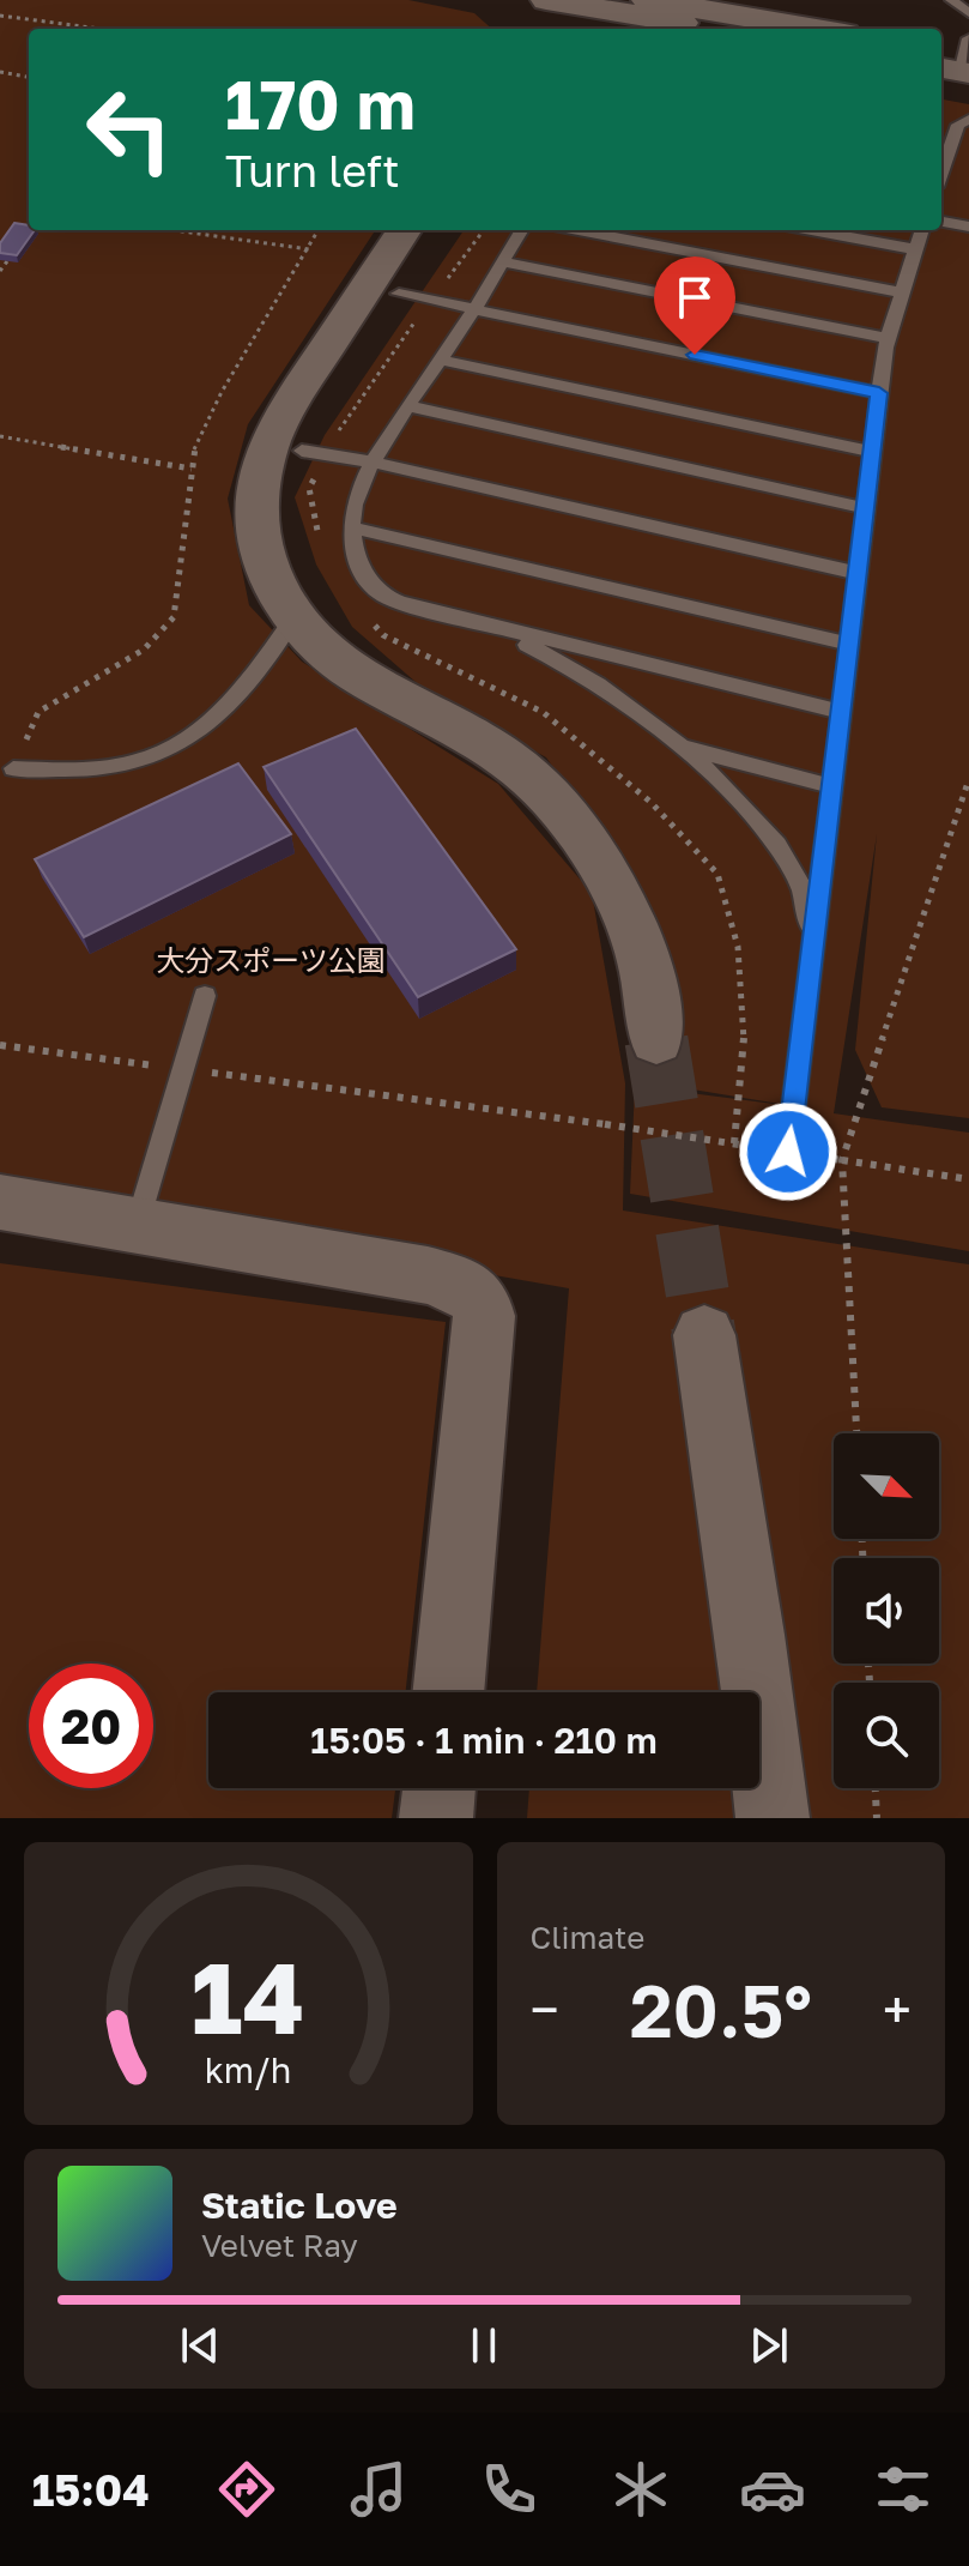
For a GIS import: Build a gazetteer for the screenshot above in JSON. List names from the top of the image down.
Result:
{
  "parks": ["大分スポーツ公園"],
  "north": "bottom right",
  "page": {
    "turn": ["170 m", "Turn left"],
    "limit": "20",
    "trip": "15:05 · 1 min · 210 m",
    "tile": "Climate",
    "heat": ["−", "20.5°", "+"],
    "song": ["Static Love", "Velvet Ray"],
    "tabs": "15:04",
    "gauge": ["14", "km/h"]
  }
}
